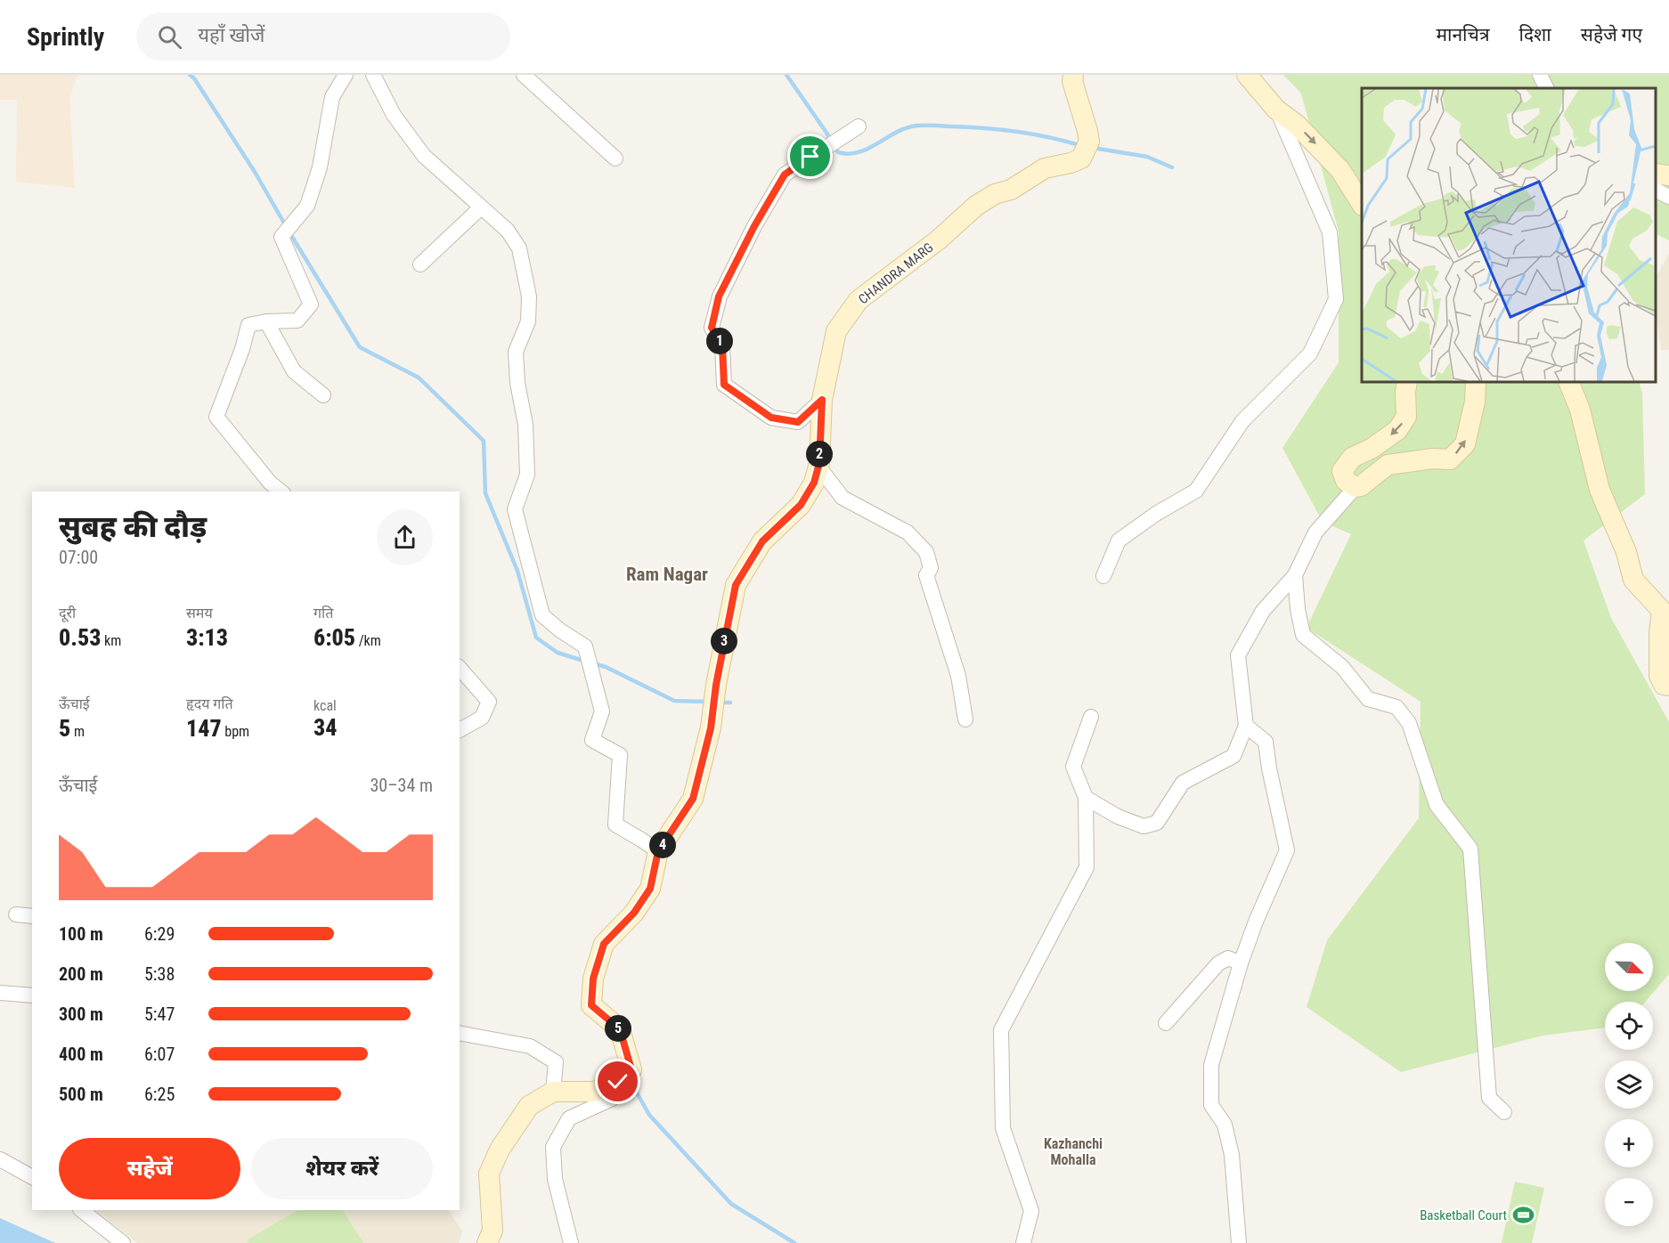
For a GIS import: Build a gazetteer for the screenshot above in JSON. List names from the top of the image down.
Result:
{
  "streets": {
    "street": ["CHANDRA MARG"]
  },
  "districts": ["Ram Nagar", "Kazhanchi Mohalla"],
  "places": {
    "sports": ["Basketball Court"]
  },
  "north": "bottom right",
  "page": {
    "header": "Sprintly",
    "search": "यहाँ खोजें",
    "nav": ["मानचित्र", "दिशा", "सहेजे गए"],
    "pins": [
      "1",
      "2",
      "3",
      "4",
      "5"
    ],
    "heading": ["सुबह की दौड़", "07:00"],
    "stats": [
      ["दूरी", "0.53 km"],
      ["समय", "3:13"],
      ["गति", "6:05 /km"],
      ["ऊँचाई", "5 m"],
      ["हृदय गति", "147 bpm"],
      ["kcal", "34"]
    ],
    "chart": ["ऊँचाई", "30–34 m"],
    "list": [
      {
        "name": "100 m",
        "note": "6:29"
      },
      {
        "name": "200 m",
        "note": "5:38"
      },
      {
        "name": "300 m",
        "note": "5:47"
      },
      {
        "name": "400 m",
        "note": "6:07"
      },
      {
        "name": "500 m",
        "note": "6:25"
      }
    ],
    "map_buttons": ["+", "−"],
    "buttons": ["सहेजें", "शेयर करें"]
  }
}
